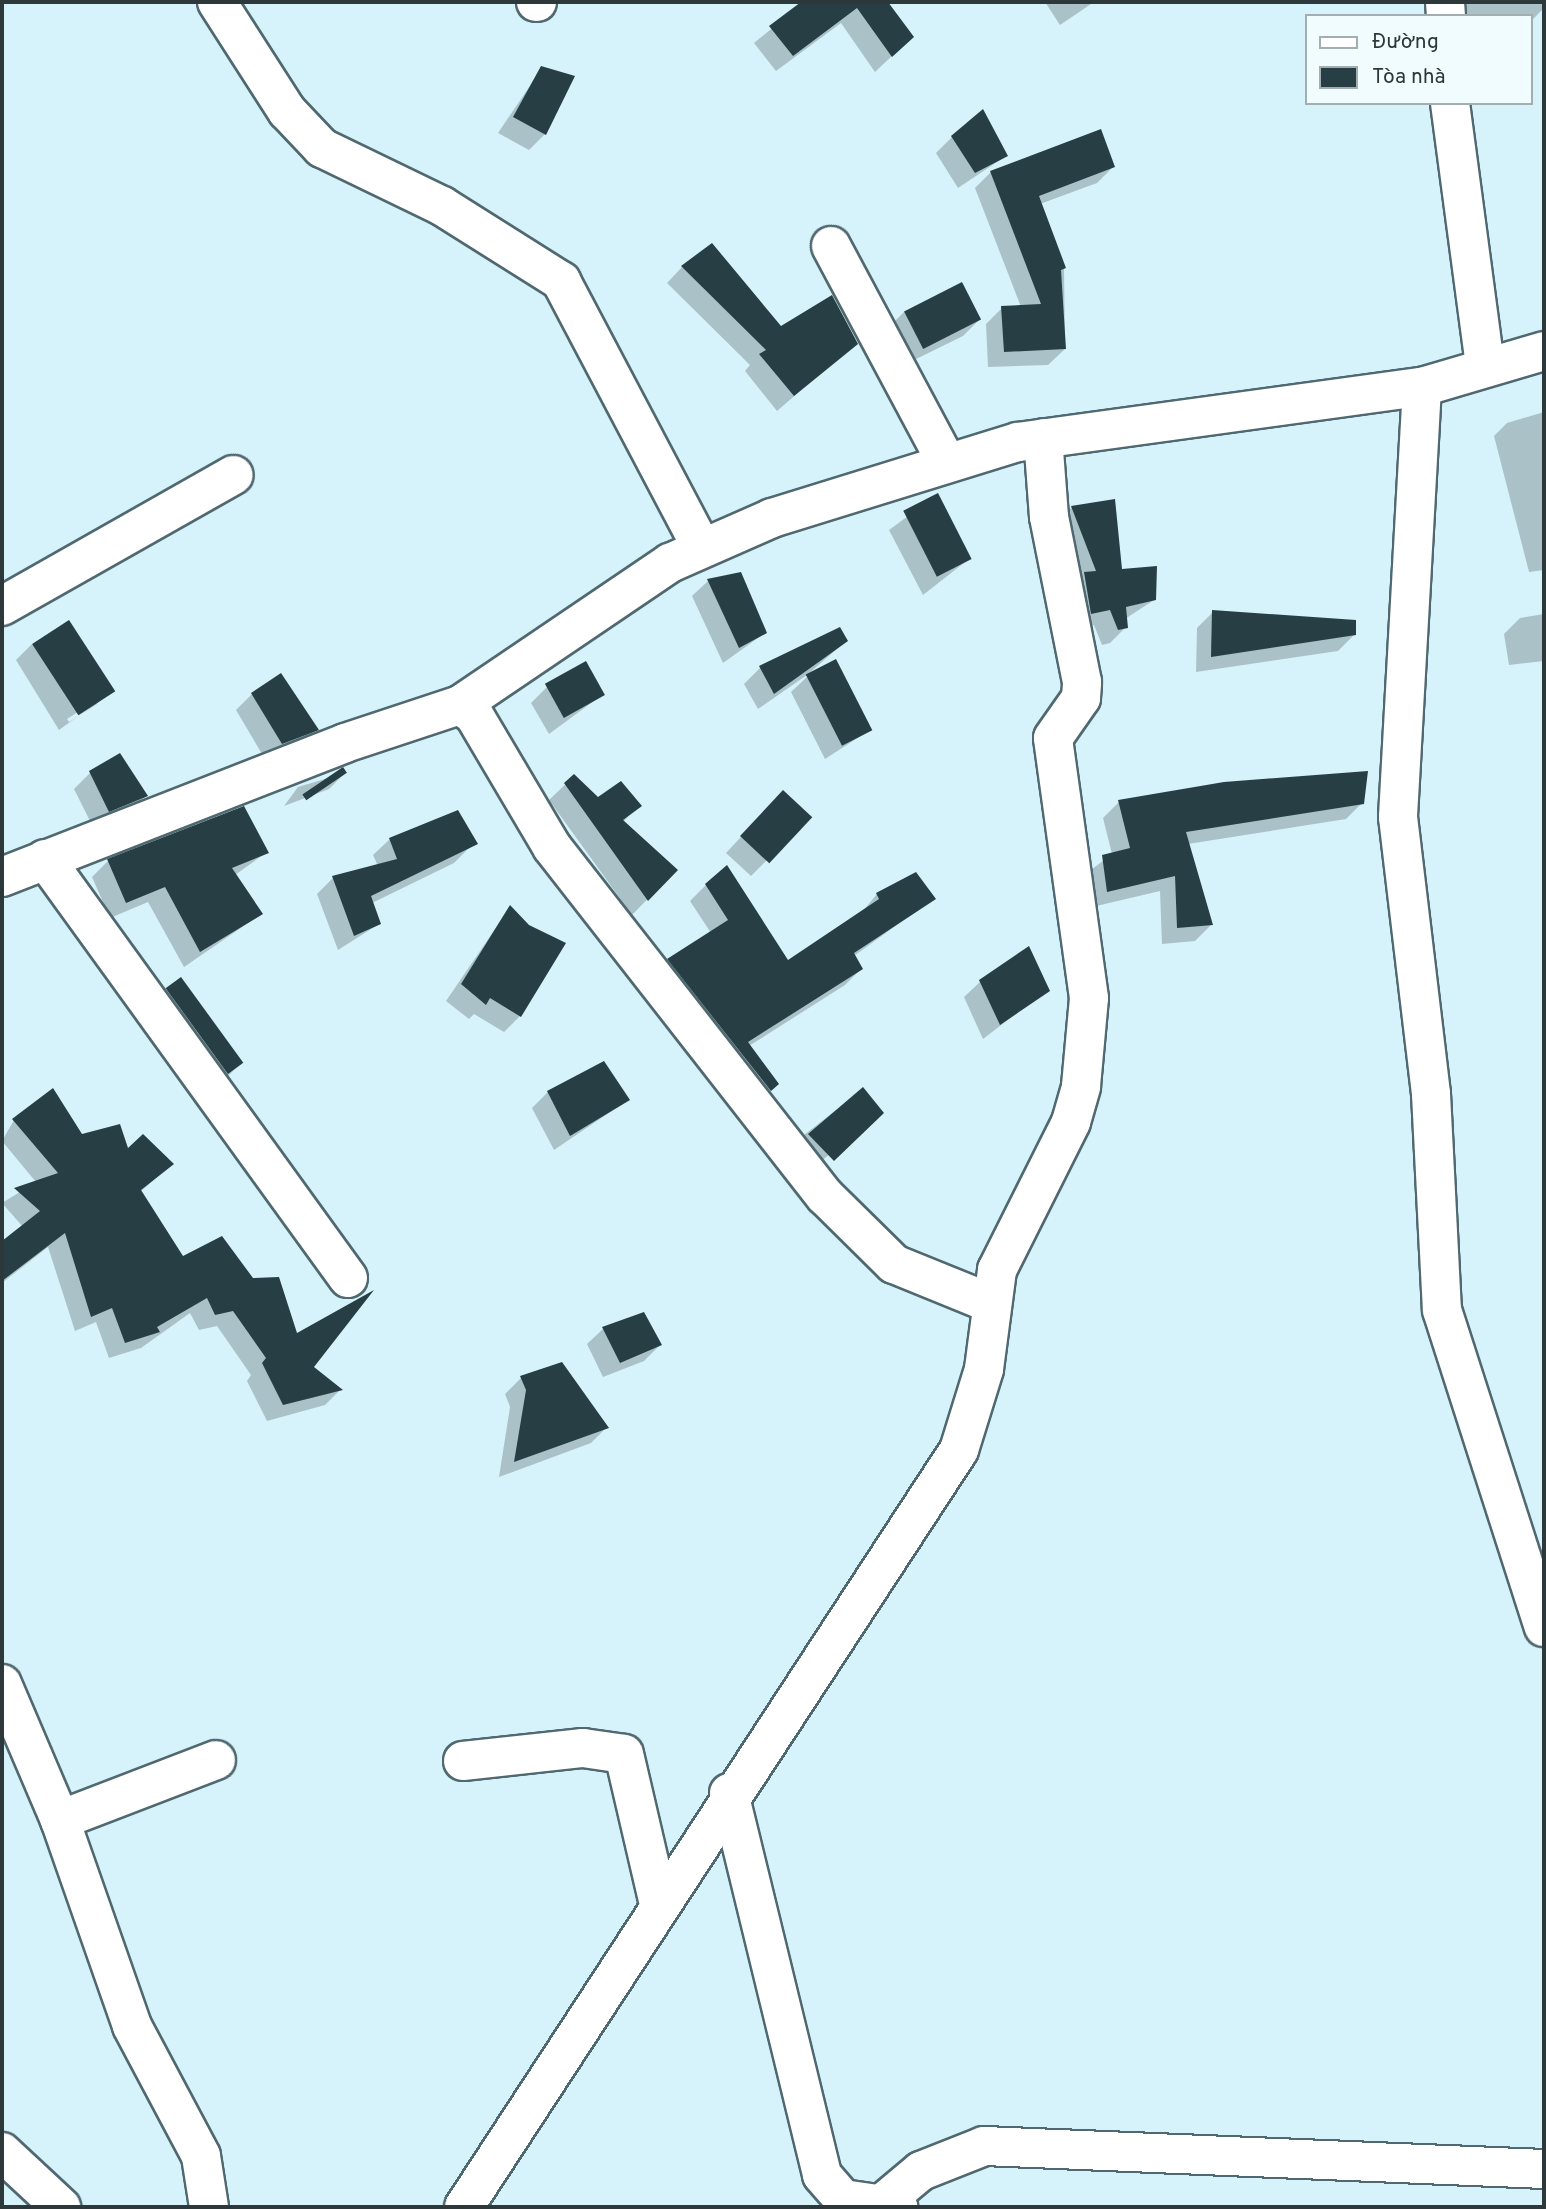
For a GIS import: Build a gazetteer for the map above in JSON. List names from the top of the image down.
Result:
{
  "legend": ["Đường", "Tòa nhà"]
}
